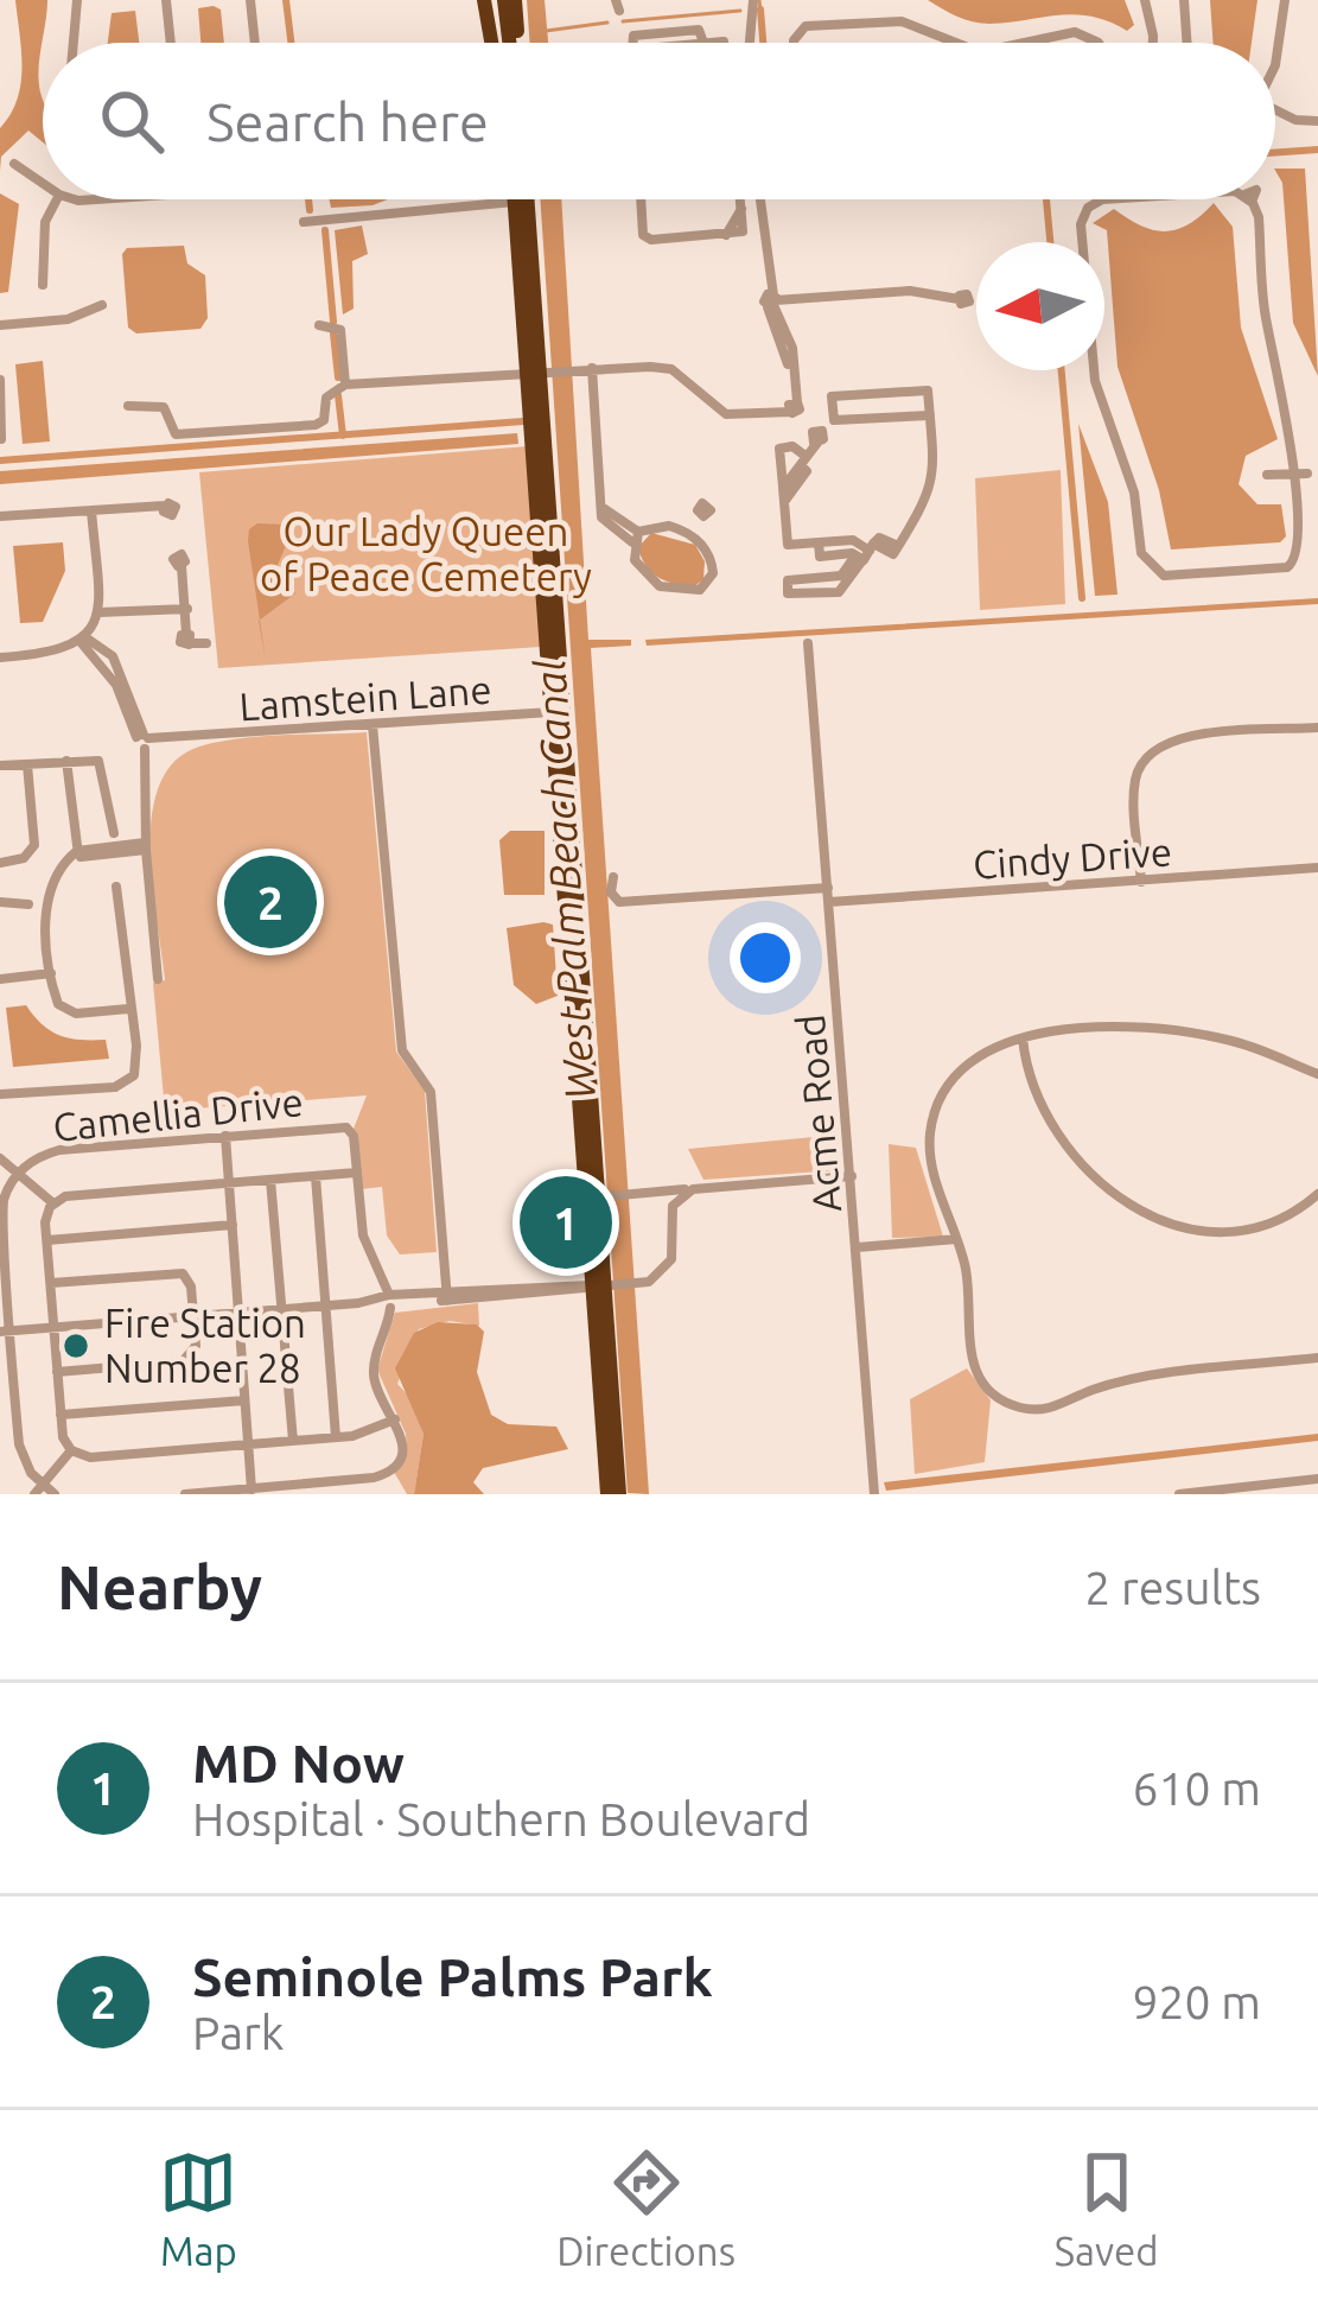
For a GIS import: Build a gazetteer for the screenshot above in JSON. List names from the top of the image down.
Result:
{
  "streets": {
    "street": [
      "Lamstein Lane",
      "Cindy Drive",
      "Acme Road",
      "Camellia Drive"
    ]
  },
  "crossings": [
    ["Cindy Drive", "Acme Road"]
  ],
  "water": ["West Palm Beach Canal"],
  "parks": ["Our Lady Queen of Peace Cemetery"],
  "places": ["Fire Station Number 28"],
  "north": "left",
  "page": {
    "search": "Search here",
    "pins": ["2", "1"],
    "heading": ["Nearby", "2 results"],
    "list": [
      {
        "mark": "1",
        "name": "MD Now",
        "note": "Hospital · Southern Boulevard",
        "value": "610 m"
      },
      {
        "mark": "2",
        "name": "Seminole Palms Park",
        "note": "Park",
        "value": "920 m"
      }
    ],
    "nav": ["Map", "Directions", "Saved"]
  }
}
